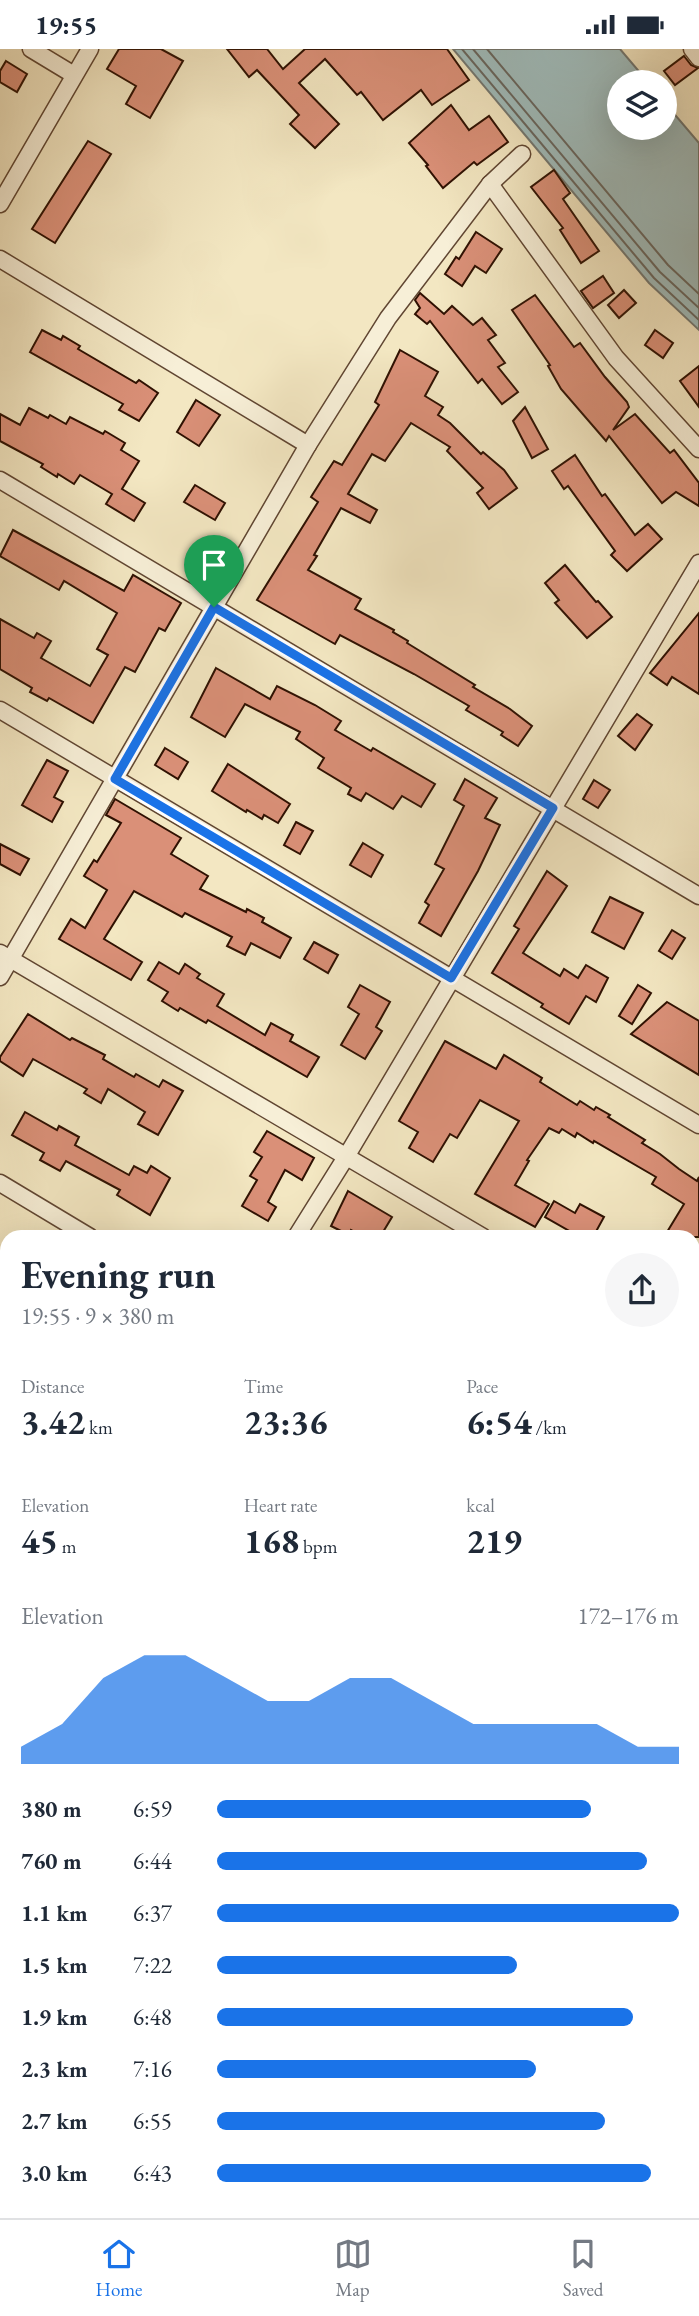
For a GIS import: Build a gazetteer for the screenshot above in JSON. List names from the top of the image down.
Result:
{
  "page": {
    "status": "19:55",
    "heading": ["Evening run", "19:55 · 9 × 380 m"],
    "stats": [
      ["Distance", "3.42 km"],
      ["Time", "23:36"],
      ["Pace", "6:54 /km"],
      ["Elevation", "45 m"],
      ["Heart rate", "168 bpm"],
      ["kcal", "219"]
    ],
    "chart": ["Elevation", "172–176 m"],
    "list": [
      {
        "name": "380 m",
        "note": "6:59"
      },
      {
        "name": "760 m",
        "note": "6:44"
      },
      {
        "name": "1.1 km",
        "note": "6:37"
      },
      {
        "name": "1.5 km",
        "note": "7:22"
      },
      {
        "name": "1.9 km",
        "note": "6:48"
      },
      {
        "name": "2.3 km",
        "note": "7:16"
      },
      {
        "name": "2.7 km",
        "note": "6:55"
      },
      {
        "name": "3.0 km",
        "note": "6:43"
      }
    ],
    "tabs": ["Home", "Map", "Saved"]
  }
}
